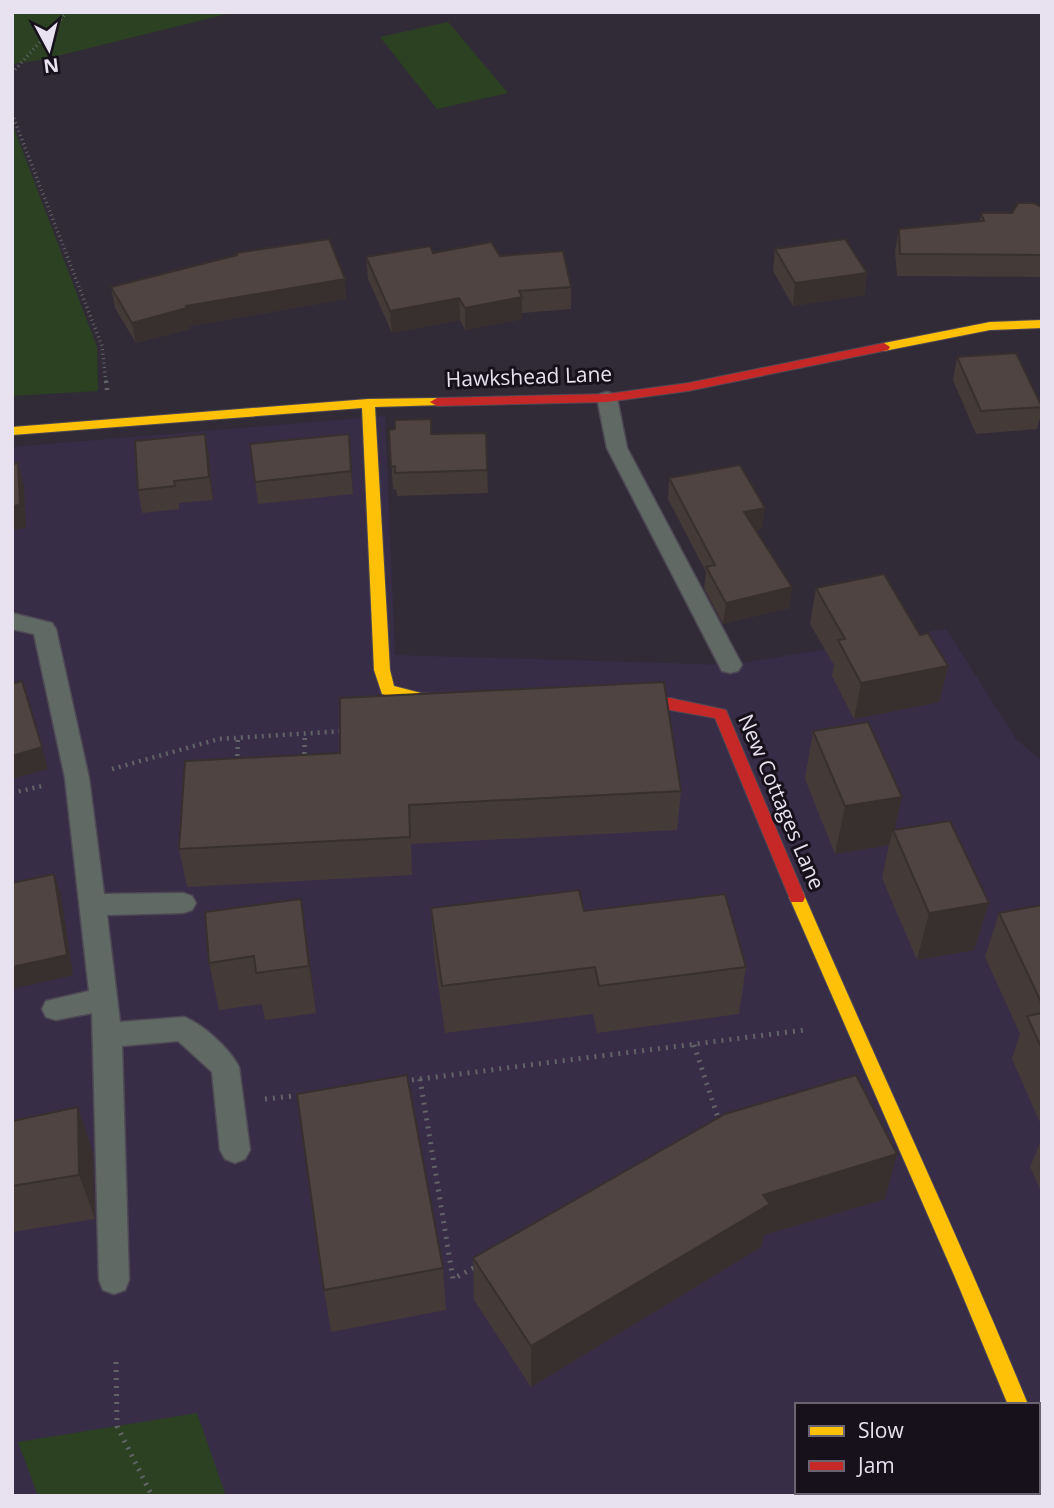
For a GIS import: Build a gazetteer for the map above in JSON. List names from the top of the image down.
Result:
{
  "streets": {
    "street": ["Hawkshead Lane", "New Cottages Lane"]
  },
  "legend": ["Slow", "Jam"],
  "north": "bottom"
}
